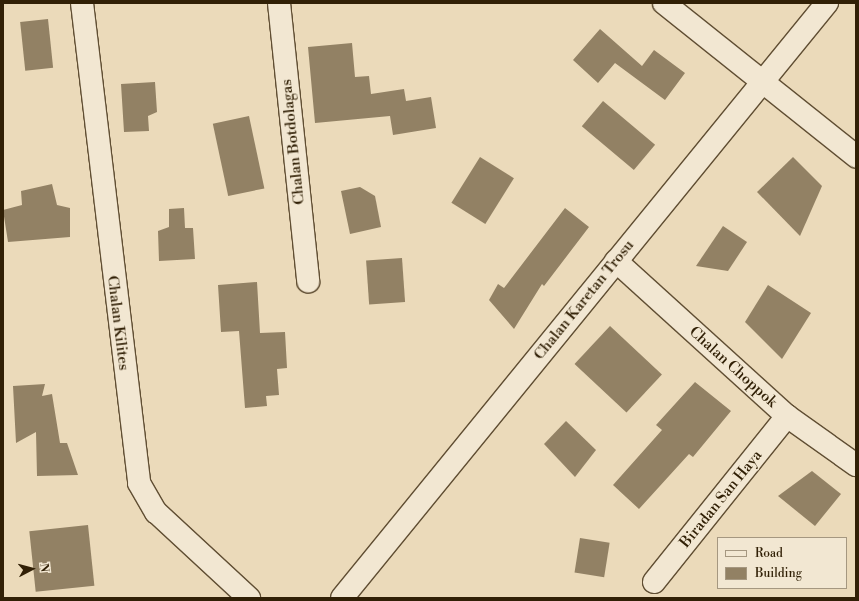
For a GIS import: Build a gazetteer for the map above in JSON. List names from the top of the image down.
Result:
{
  "streets": {
    "street": [
      "Chalan Botdolagas",
      "Chalan Karetan Trosu",
      "Chalan Kilites",
      "Chalan Choppok",
      "Biradan San Haya"
    ]
  },
  "crossings": [
    ["Chalan Karetan Trosu", "Chalan Choppok"],
    ["Chalan Choppok", "Biradan San Haya"]
  ],
  "legend": ["Road", "Building"],
  "north": "right"
}
